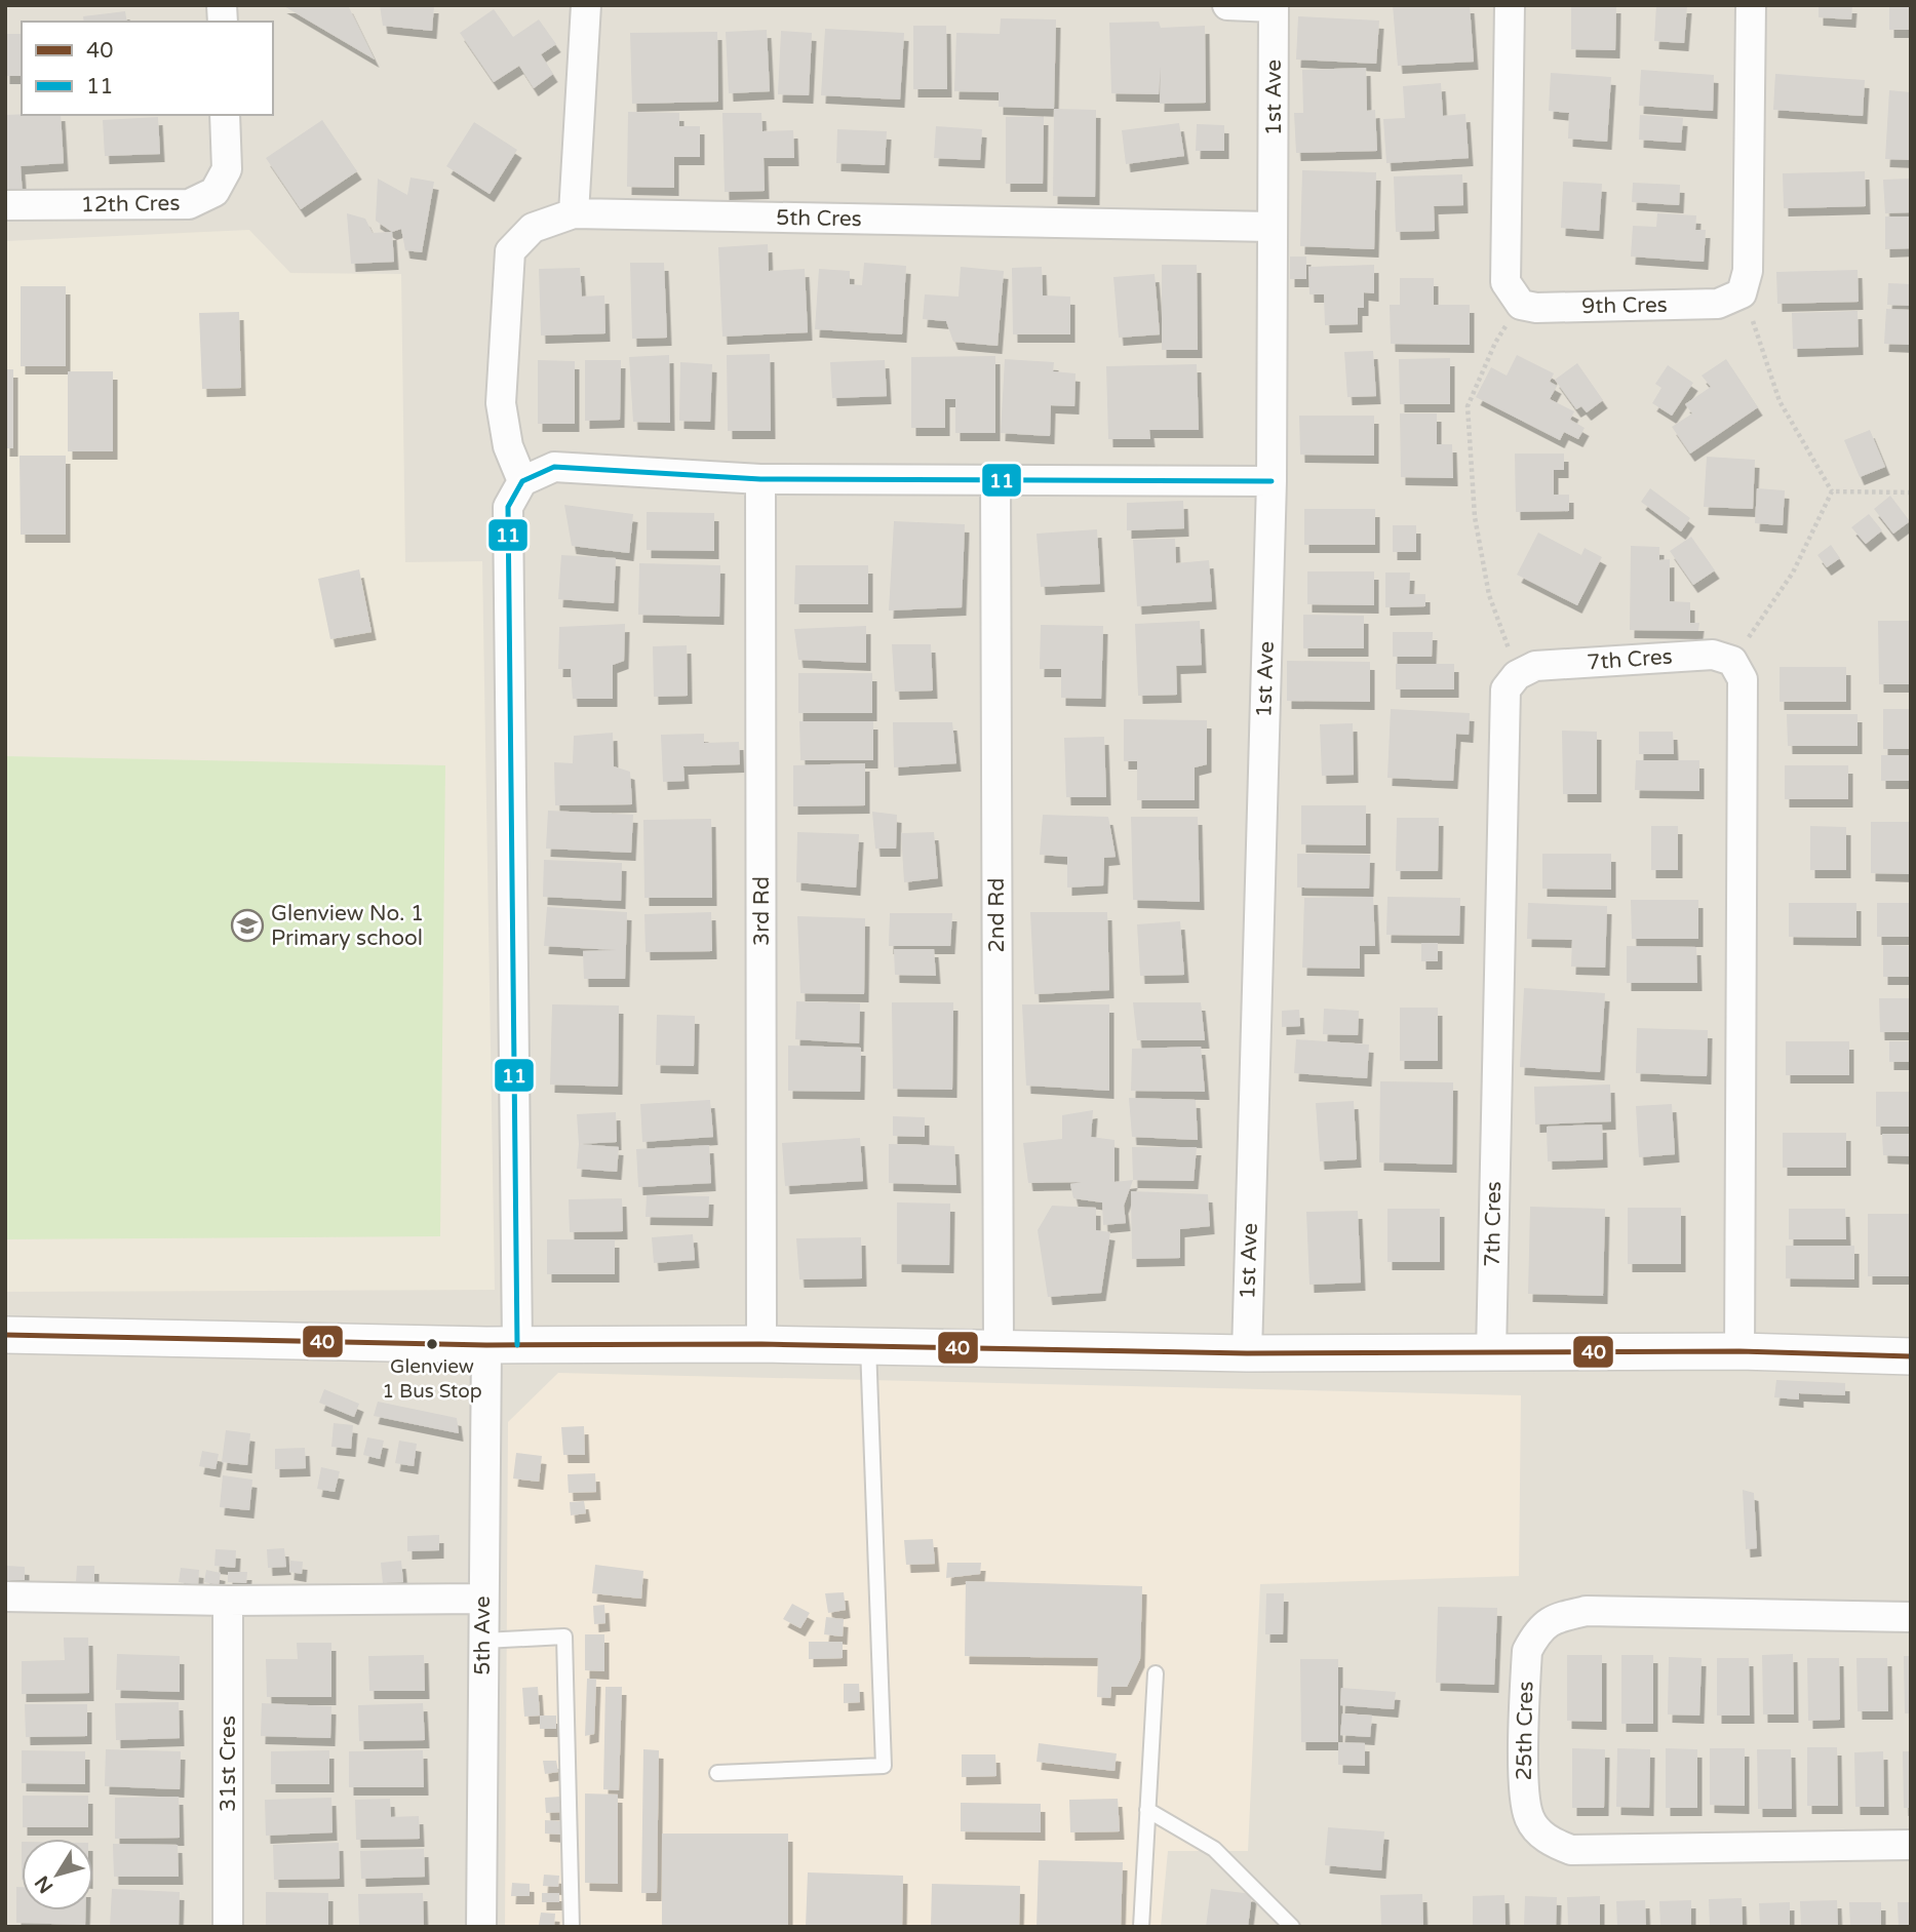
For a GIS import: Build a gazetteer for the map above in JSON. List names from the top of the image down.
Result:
{
  "streets": {
    "street": [
      "1st Ave",
      "12th Cres",
      "5th Cres",
      "9th Cres",
      "7th Cres",
      "3rd Rd",
      "2nd Rd",
      "5th Ave",
      "25th Cres",
      "31st Cres"
    ]
  },
  "crossings": [
    ["1st Ave", "5th Cres"]
  ],
  "places": {
    "school or university": ["Glenview No. 1 Primary school"],
    "other": ["Glenview 1 Bus Stop"]
  },
  "lines": ["transit line 11", "transit line 40"],
  "legend": ["40", "11"],
  "north": "bottom left"
}
